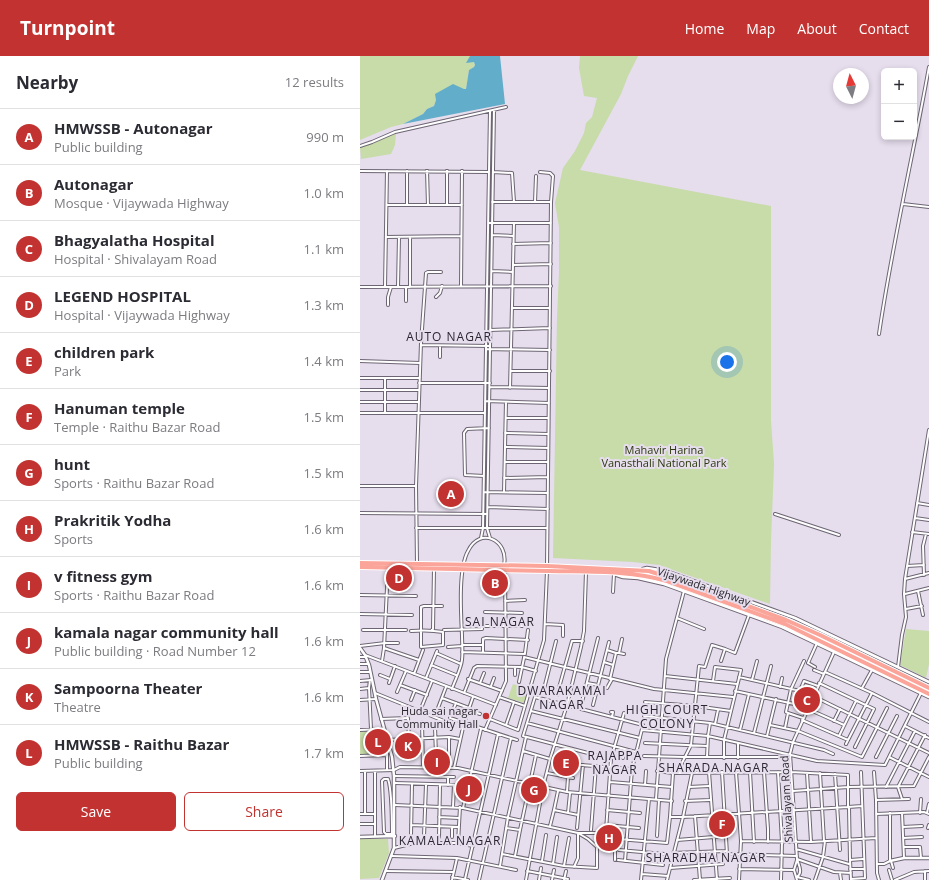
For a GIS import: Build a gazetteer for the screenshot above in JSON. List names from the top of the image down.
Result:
{
  "streets": {
    "highway": ["Vijaywada Highway"],
    "street": ["Shivalayam Road"]
  },
  "districts": [
    "AUTO NAGAR",
    "SAI NAGAR",
    "DWARAKAMAI NAGAR",
    "HIGH COURT COLONY",
    "RAJAPPA NAGAR",
    "SHARADA NAGAR",
    "KAMALA NAGAR",
    "SHARADHA NAGAR"
  ],
  "parks": ["Mahavir Harina Vanasthali National Park"],
  "places": ["Huda sai nagar Community Hall"],
  "north": "top",
  "page": {
    "header": "Turnpoint",
    "nav": [
      "Home",
      "Map",
      "About",
      "Contact"
    ],
    "heading": ["Nearby", "12 results"],
    "map_buttons": ["+", "−"],
    "list": [
      {
        "mark": "A",
        "name": "HMWSSB - Autonagar",
        "note": "Public building",
        "value": "990 m"
      },
      {
        "mark": "B",
        "name": "Autonagar",
        "note": "Mosque · Vijaywada Highway",
        "value": "1.0 km"
      },
      {
        "mark": "C",
        "name": "Bhagyalatha Hospital",
        "note": "Hospital · Shivalayam Road",
        "value": "1.1 km"
      },
      {
        "mark": "D",
        "name": "LEGEND HOSPITAL",
        "note": "Hospital · Vijaywada Highway",
        "value": "1.3 km"
      },
      {
        "mark": "E",
        "name": "children park",
        "note": "Park",
        "value": "1.4 km"
      },
      {
        "mark": "F",
        "name": "Hanuman temple",
        "note": "Temple · Raithu Bazar Road",
        "value": "1.5 km"
      },
      {
        "mark": "G",
        "name": "hunt",
        "note": "Sports · Raithu Bazar Road",
        "value": "1.5 km"
      },
      {
        "mark": "H",
        "name": "Prakritik Yodha",
        "note": "Sports",
        "value": "1.6 km"
      },
      {
        "mark": "I",
        "name": "v fitness gym",
        "note": "Sports · Raithu Bazar Road",
        "value": "1.6 km"
      },
      {
        "mark": "J",
        "name": "kamala nagar community hall",
        "note": "Public building · Road Number 12",
        "value": "1.6 km"
      },
      {
        "mark": "K",
        "name": "Sampoorna Theater",
        "note": "Theatre",
        "value": "1.6 km"
      },
      {
        "mark": "L",
        "name": "HMWSSB - Raithu Bazar",
        "note": "Public building",
        "value": "1.7 km"
      }
    ],
    "pins": [
      "A",
      "D",
      "B",
      "C",
      "L",
      "K",
      "I",
      "E",
      "J",
      "G",
      "F",
      "H"
    ],
    "buttons": ["Save", "Share"]
  }
}
